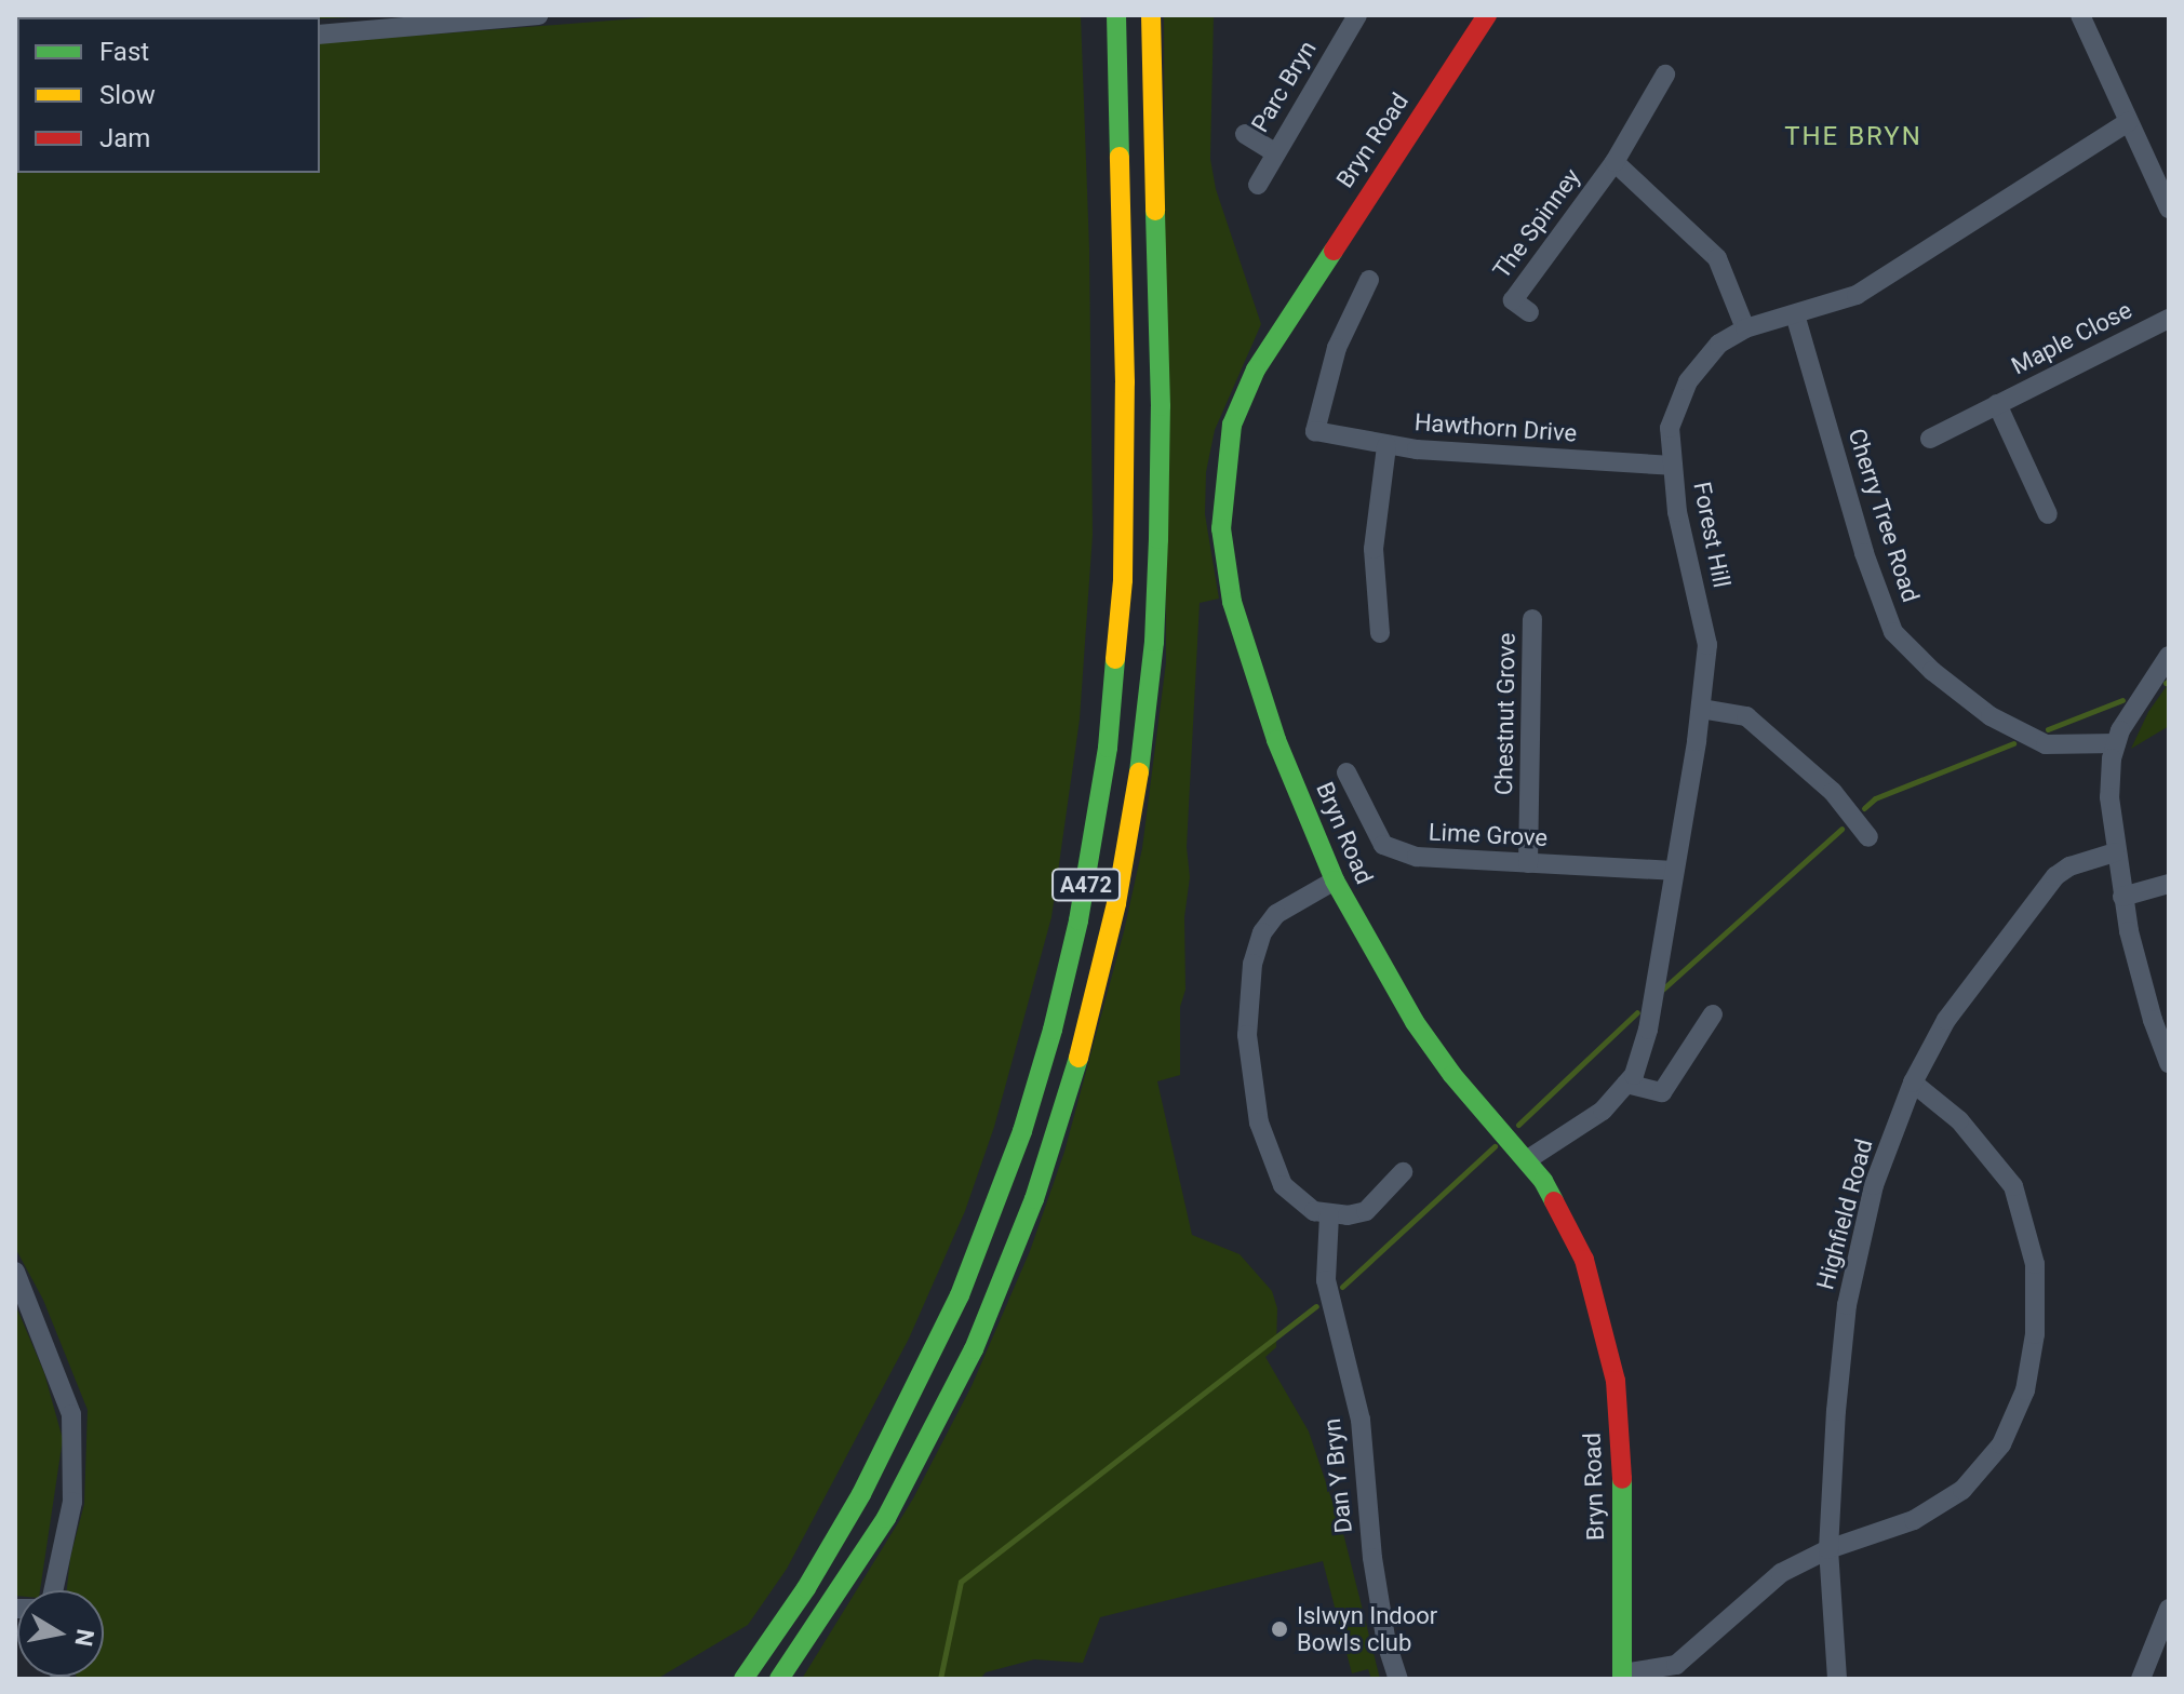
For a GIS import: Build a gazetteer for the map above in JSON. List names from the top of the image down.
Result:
{
  "streets": {
    "main road": ["Bryn Road", "A472"],
    "street": [
      "Parc Bryn",
      "The Spinney",
      "Maple Close",
      "Hawthorn Drive",
      "Cherry Tree Road",
      "Forest Hill",
      "Chestnut Grove",
      "Lime Grove",
      "Highfield Road",
      "Dan Y Bryn"
    ]
  },
  "crossings": [
    ["Bryn Road", "Forest Hill"],
    ["The Spinney", "Forest Hill"],
    ["Hawthorn Drive", "Forest Hill"],
    ["Cherry Tree Road", "Forest Hill"],
    ["Forest Hill", "Lime Grove"],
    ["Chestnut Grove", "Lime Grove"]
  ],
  "districts": ["THE BRYN"],
  "places": ["Islwyn Indoor Bowls club"],
  "legend": ["Fast", "Slow", "Jam"],
  "north": "right"
}
